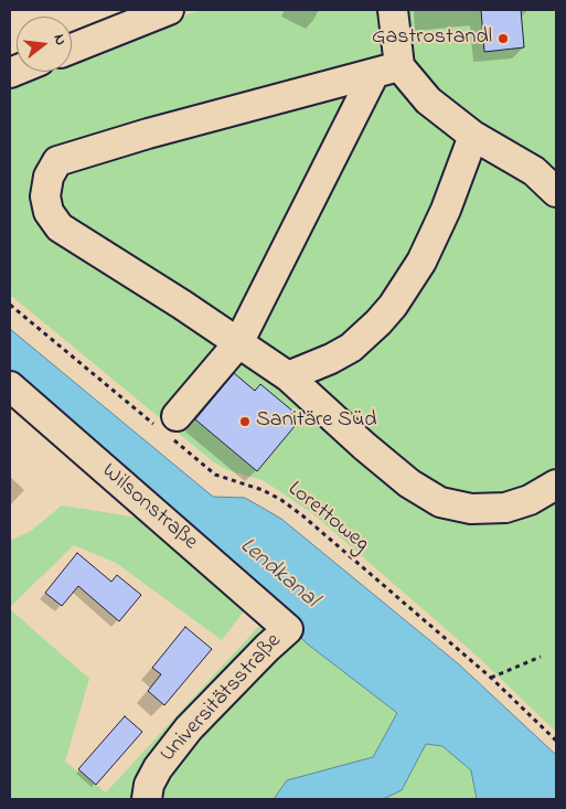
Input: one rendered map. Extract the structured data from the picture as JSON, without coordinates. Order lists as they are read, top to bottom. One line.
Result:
{"streets":{"street":["Wilsonstraße","Universitätsstraße"],"path":["Lorettoweg"]},"crossings":[["Wilsonstraße","Universitätsstraße"]],"water":["Lendkanal"],"places":["Gastrostandl","Sanitäre Süd"],"north":"right"}
